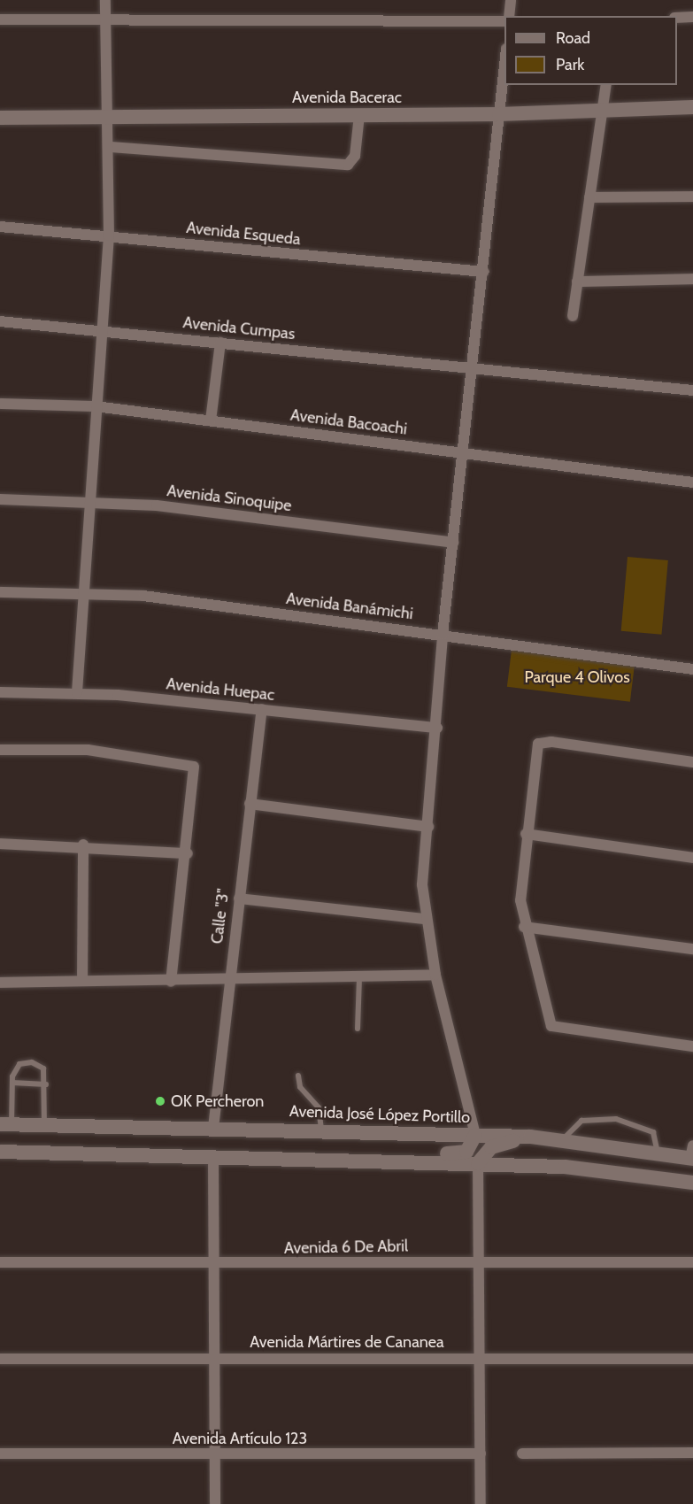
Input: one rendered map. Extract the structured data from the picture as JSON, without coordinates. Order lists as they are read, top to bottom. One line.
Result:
{"streets":{"main road":["Avenida Bacerac","Avenida José López Portillo"],"street":["Avenida Esqueda","Avenida Cumpas","Avenida Bacoachi","Avenida Sinoquipe","Avenida Banámichi","Avenida Huepac","Calle \"3\"","Avenida 6 De Abril","Avenida Mártires de Cananea","Avenida Artículo 123"]},"crossings":[["Avenida Huepac","Calle \"3\""],["Calle \"3\"","Avenida José López Portillo"]],"parks":["Parque 4 Olivos"],"places":["OK Percheron"],"legend":["Road","Park"]}
